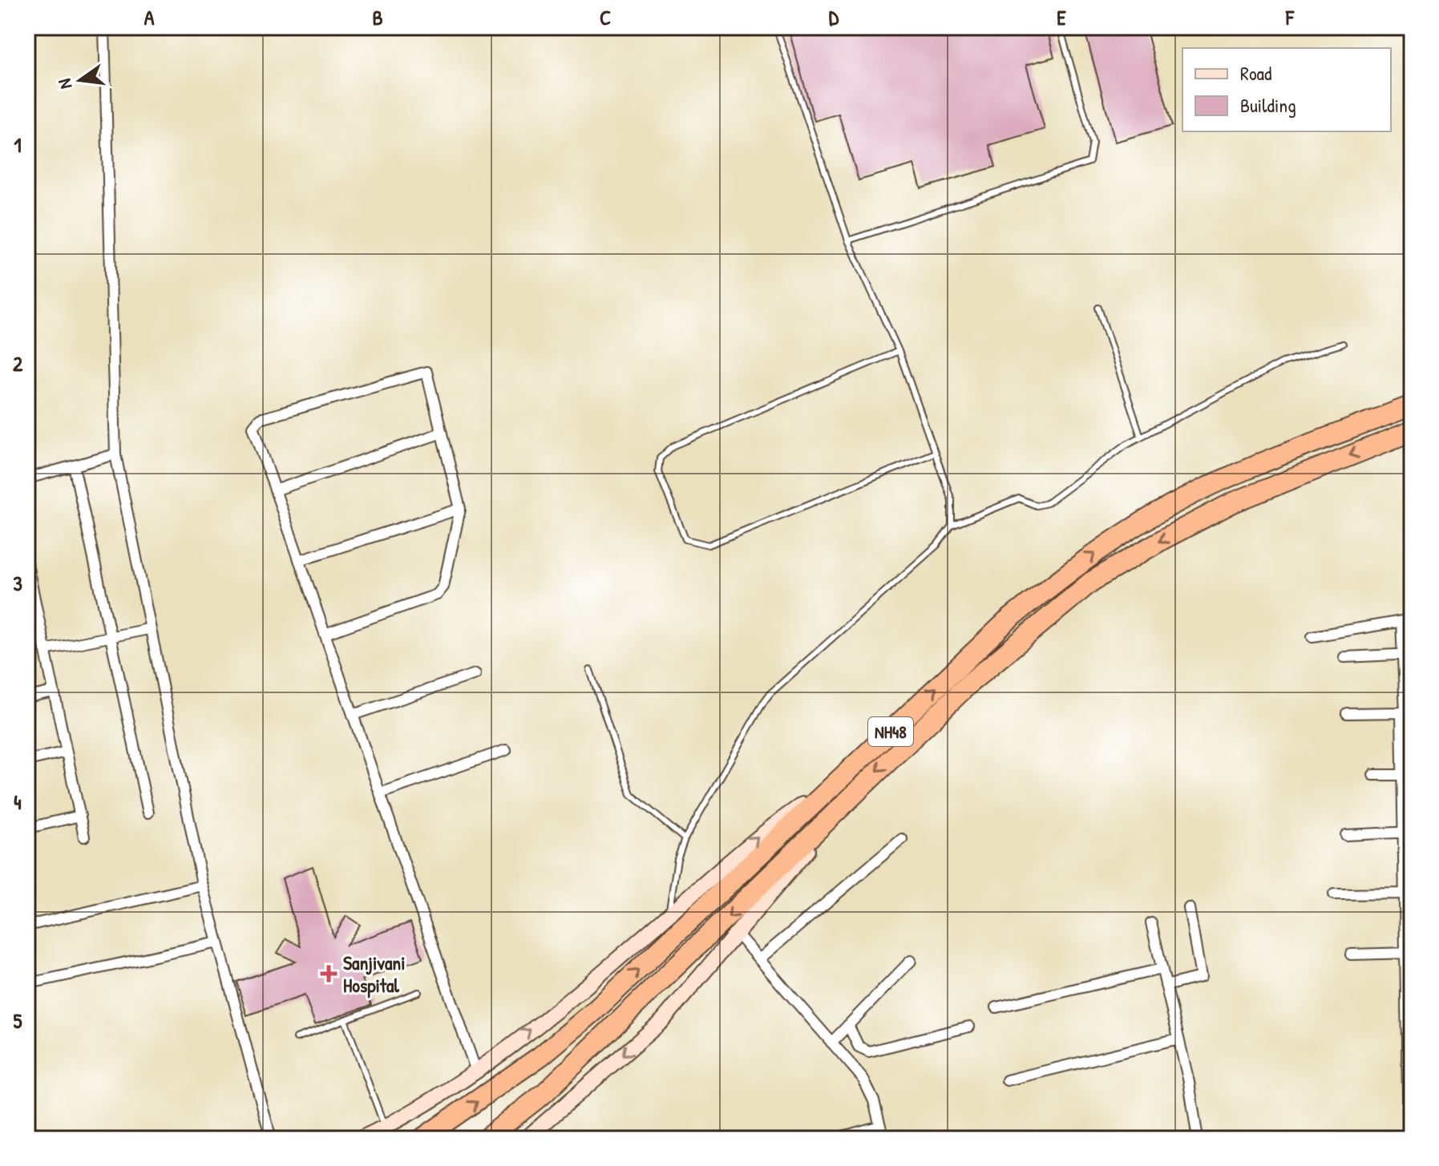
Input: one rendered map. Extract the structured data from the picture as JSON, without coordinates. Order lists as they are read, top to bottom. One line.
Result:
{"streets":{"highway":["NH48"]},"places":{"health":["Sanjivani Hospital"]},"legend":["Road","Building"],"north":"left","grid":{"columns":["A","B","C","D","E","F"],"rows":["1","2","3","4","5"]}}
